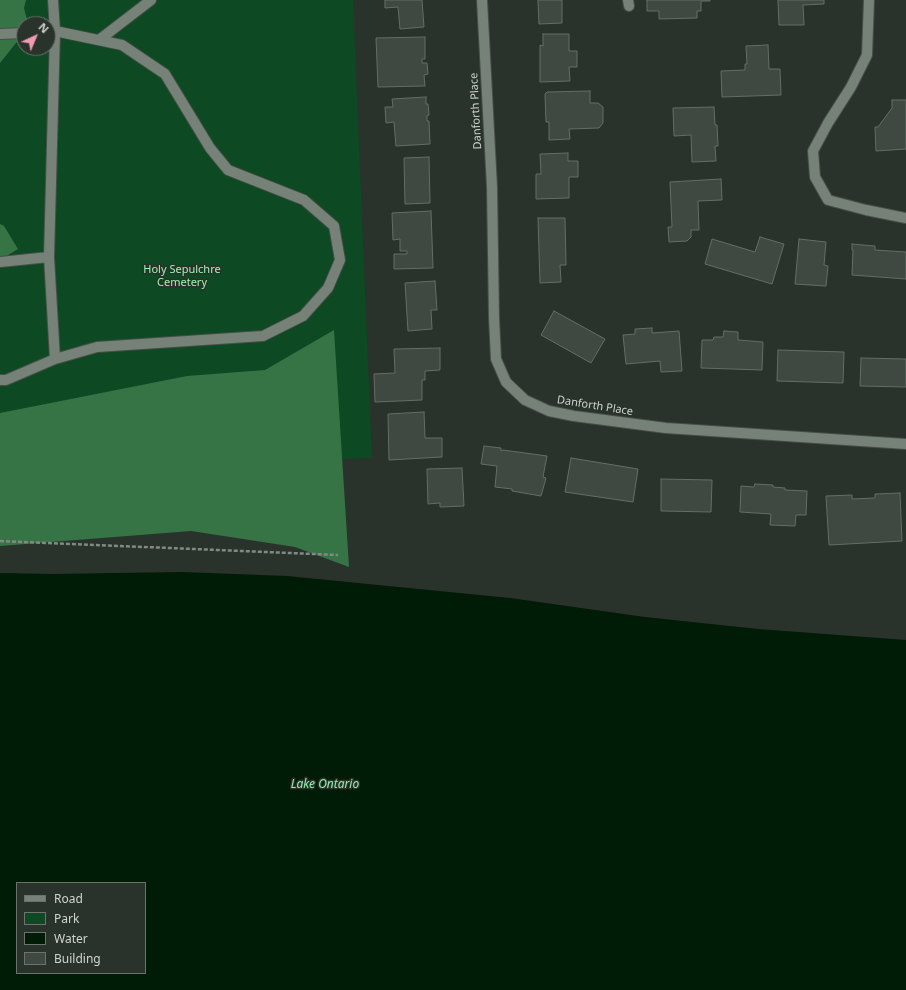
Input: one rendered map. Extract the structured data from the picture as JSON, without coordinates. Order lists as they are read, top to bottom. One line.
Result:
{"streets":{"street":["Danforth Place"]},"water":["Lake Ontario"],"parks":["Holy Sepulchre Cemetery"],"legend":["Road","Park","Water","Building"],"north":"top right"}
